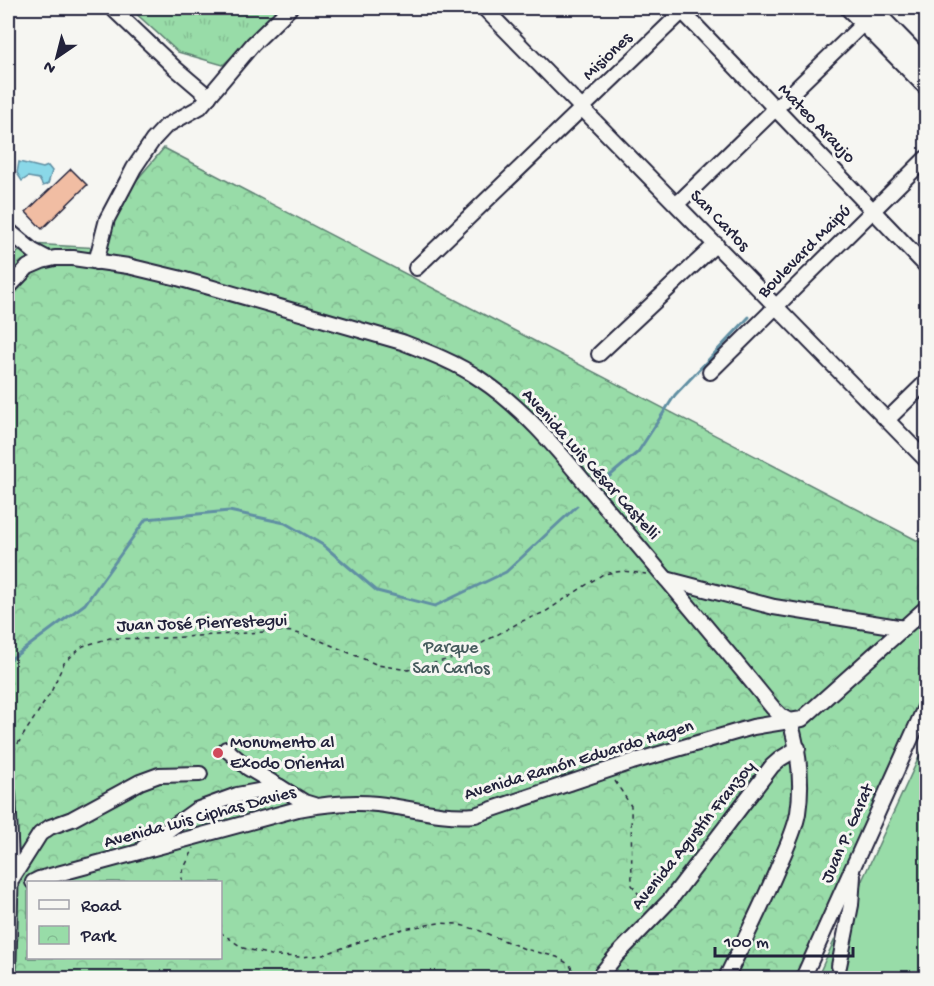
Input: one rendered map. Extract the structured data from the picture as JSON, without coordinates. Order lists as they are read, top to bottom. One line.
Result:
{"streets":{"street":["Misiones","Mateo Araujo","San Carlos","Boulevard Maipú","Avenida Luis César Castelli","Avenida Ramón Eduardo Hagen","Avenida Luis Ciphas Davies","Juan P. Garat","Avenida Agustín Franzoy"],"path":["Juan José Pierrestegui"]},"crossings":[["Misiones","Mateo Araujo"],["Misiones","San Carlos"],["Mateo Araujo","Boulevard Maipú"],["San Carlos","Boulevard Maipú"],["Avenida Luis César Castelli","Avenida Ramón Eduardo Hagen"],["Avenida Ramón Eduardo Hagen","Avenida Luis Ciphas Davies"]],"parks":["Parque San Carlos"],"places":["Monumento al Exodo Oriental"],"legend":["Road","Park"],"scale_bar":"100 m","north":"bottom left"}
